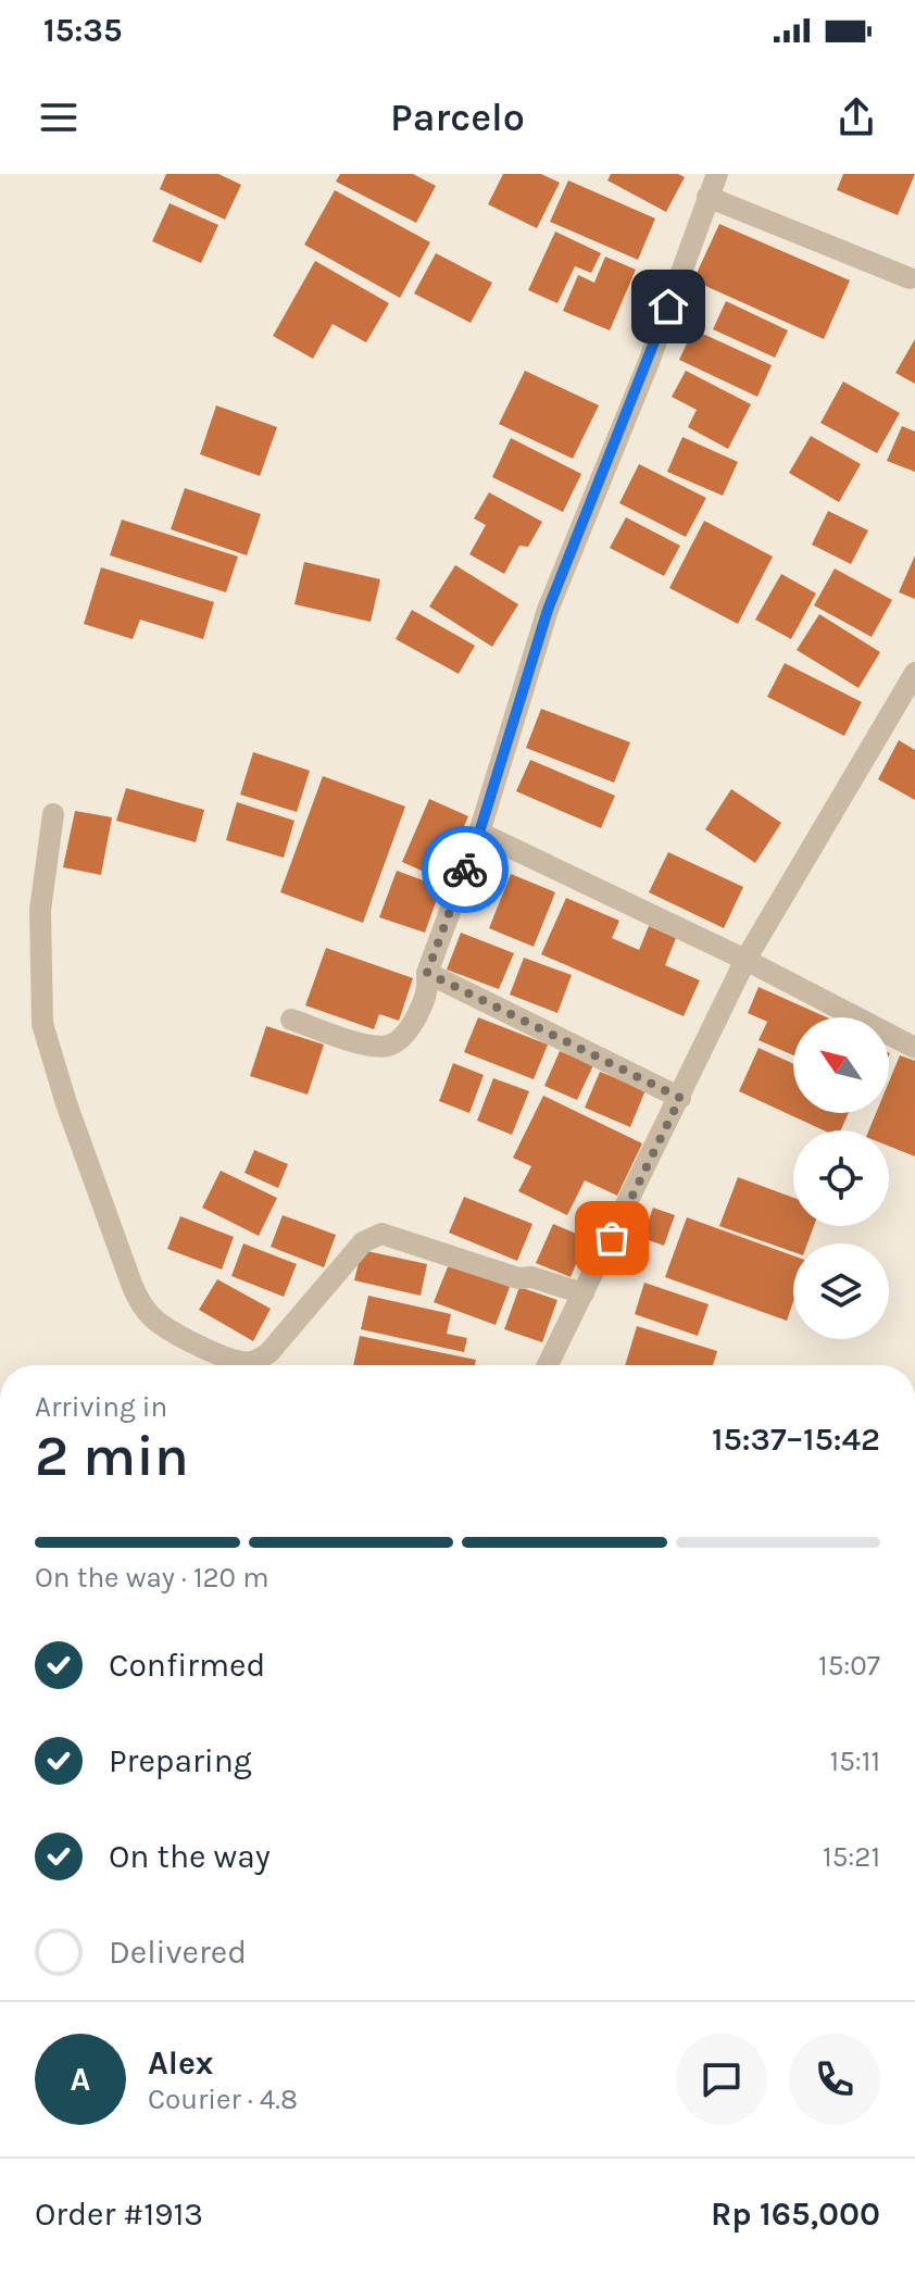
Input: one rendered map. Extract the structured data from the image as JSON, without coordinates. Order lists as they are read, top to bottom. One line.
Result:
{"north":"top left","page":{"status":"15:35","header":"Parcelo","heading":["2 min","Arriving in","15:37–15:42"],"panel":["Alex","Courier · 4.8","Order #1913","Rp 165,000"],"bar":"On the way · 120 m","list":[["Confirmed","15:07"],["Preparing","15:11"],["On the way","15:21"],"Delivered"],"round":"A"}}
